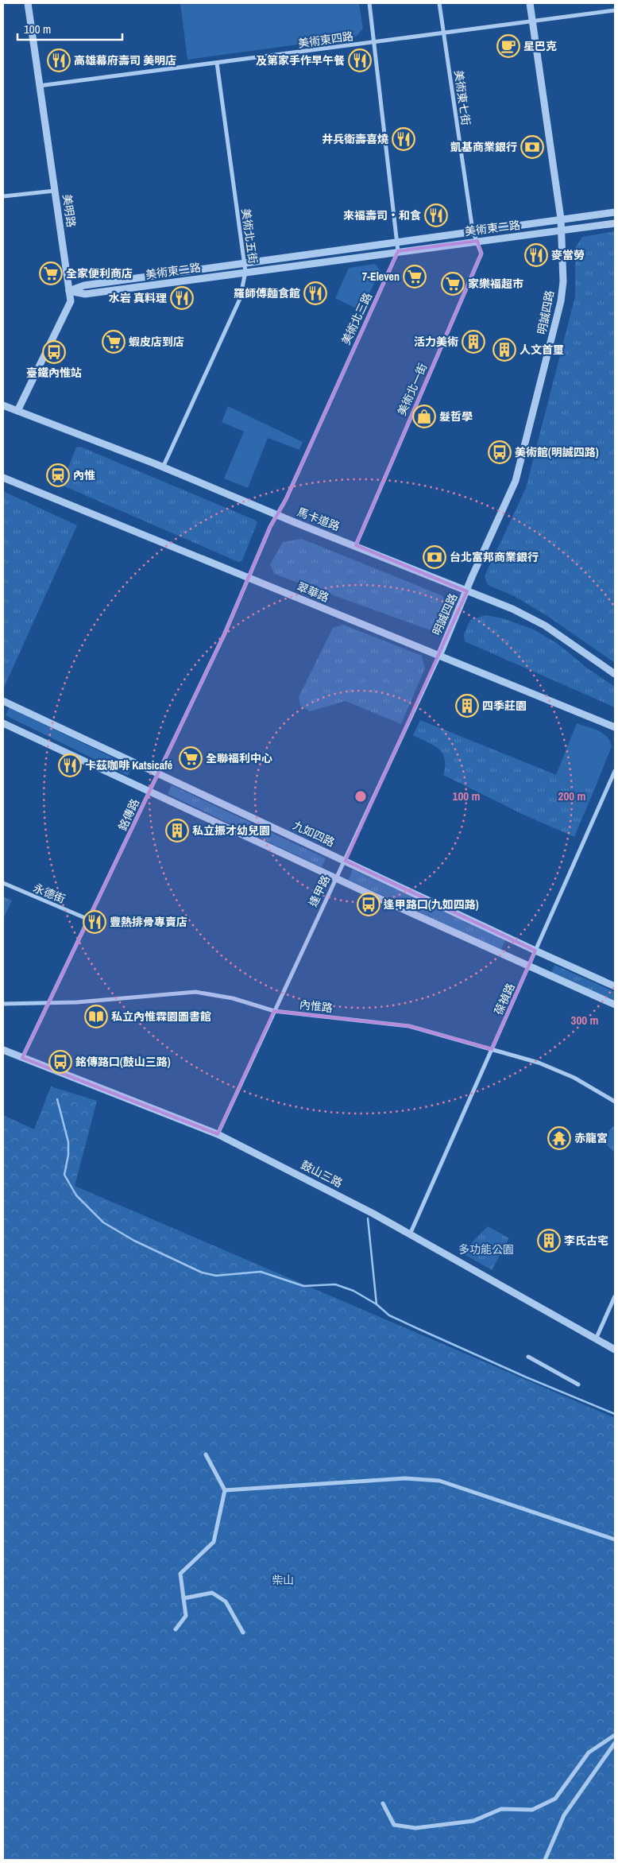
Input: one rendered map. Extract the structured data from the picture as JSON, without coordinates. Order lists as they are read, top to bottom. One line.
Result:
{"streets":{"street":["美術東四路","美術東七街","美明路","美術東二路","美術北五街","明誠四路","美術北三路","美術北一街","馬卡道路","翠華路","銘傳路","九如四路","逢甲路","永德街","葆禎路","內惟路","鼓山三路"]},"crossings":[["美術東四路","美術東七街"],["美術東四路","美明路"],["美術東四路","美術北五街"],["美術東四路","明誠四路"],["美術東七街","美術東二路"],["美術東七街","美術北一街"],["美明路","美術東二路"],["美明路","馬卡道路"],["美術東二路","美術北五街"],["美術東二路","明誠四路"],["美術東二路","美術北三路"],["美術東二路","美術北一街"],["美術北五街","馬卡道路"],["明誠四路","馬卡道路"],["明誠四路","翠華路"],["明誠四路","逢甲路"],["美術北三路","馬卡道路"],["美術北三路","翠華路"],["美術北三路","銘傳路"],["美術北一街","馬卡道路"],["翠華路","銘傳路"],["翠華路","逢甲路"],["銘傳路","九如四路"],["銘傳路","永德街"],["銘傳路","內惟路"],["銘傳路","鼓山三路"],["九如四路","逢甲路"],["九如四路","葆禎路"],["逢甲路","內惟路"],["逢甲路","鼓山三路"],["葆禎路","內惟路"],["葆禎路","鼓山三路"]],"parks":["多功能公園","柴山"],"places":{"cafe":["星巴克"],"restaurant":["高雄幕府壽司 美明店","及第家手作早午餐","井兵衛壽喜燒","來福壽司‧和食","麥當勞","羅師傅麵食館","水岩 真料理","卡茲咖啡 Katsicafé","豐熱排骨專賣店"],"bank":["凱基商業銀行","台北富邦商業銀行"],"supermarket":["全家便利商店","7-Eleven","家樂福超市","蝦皮店到店","全聯福利中心"],"building":["活力美術","人文首璽","四季莊園","私立振才幼兒園","李氏古宅"],"bus stop":["臺鐵內惟站","美術館(明誠四路)","逢甲路口(九如四路)","銘傳路口(鼓山三路)"],"shop":["髮哲學"],"station":["內惟"],"library":["私立內惟霖園圖書館"],"temple":["赤龍宮"]},"scale_bar":"100 m","rings":["100 m","200 m","300 m"]}
